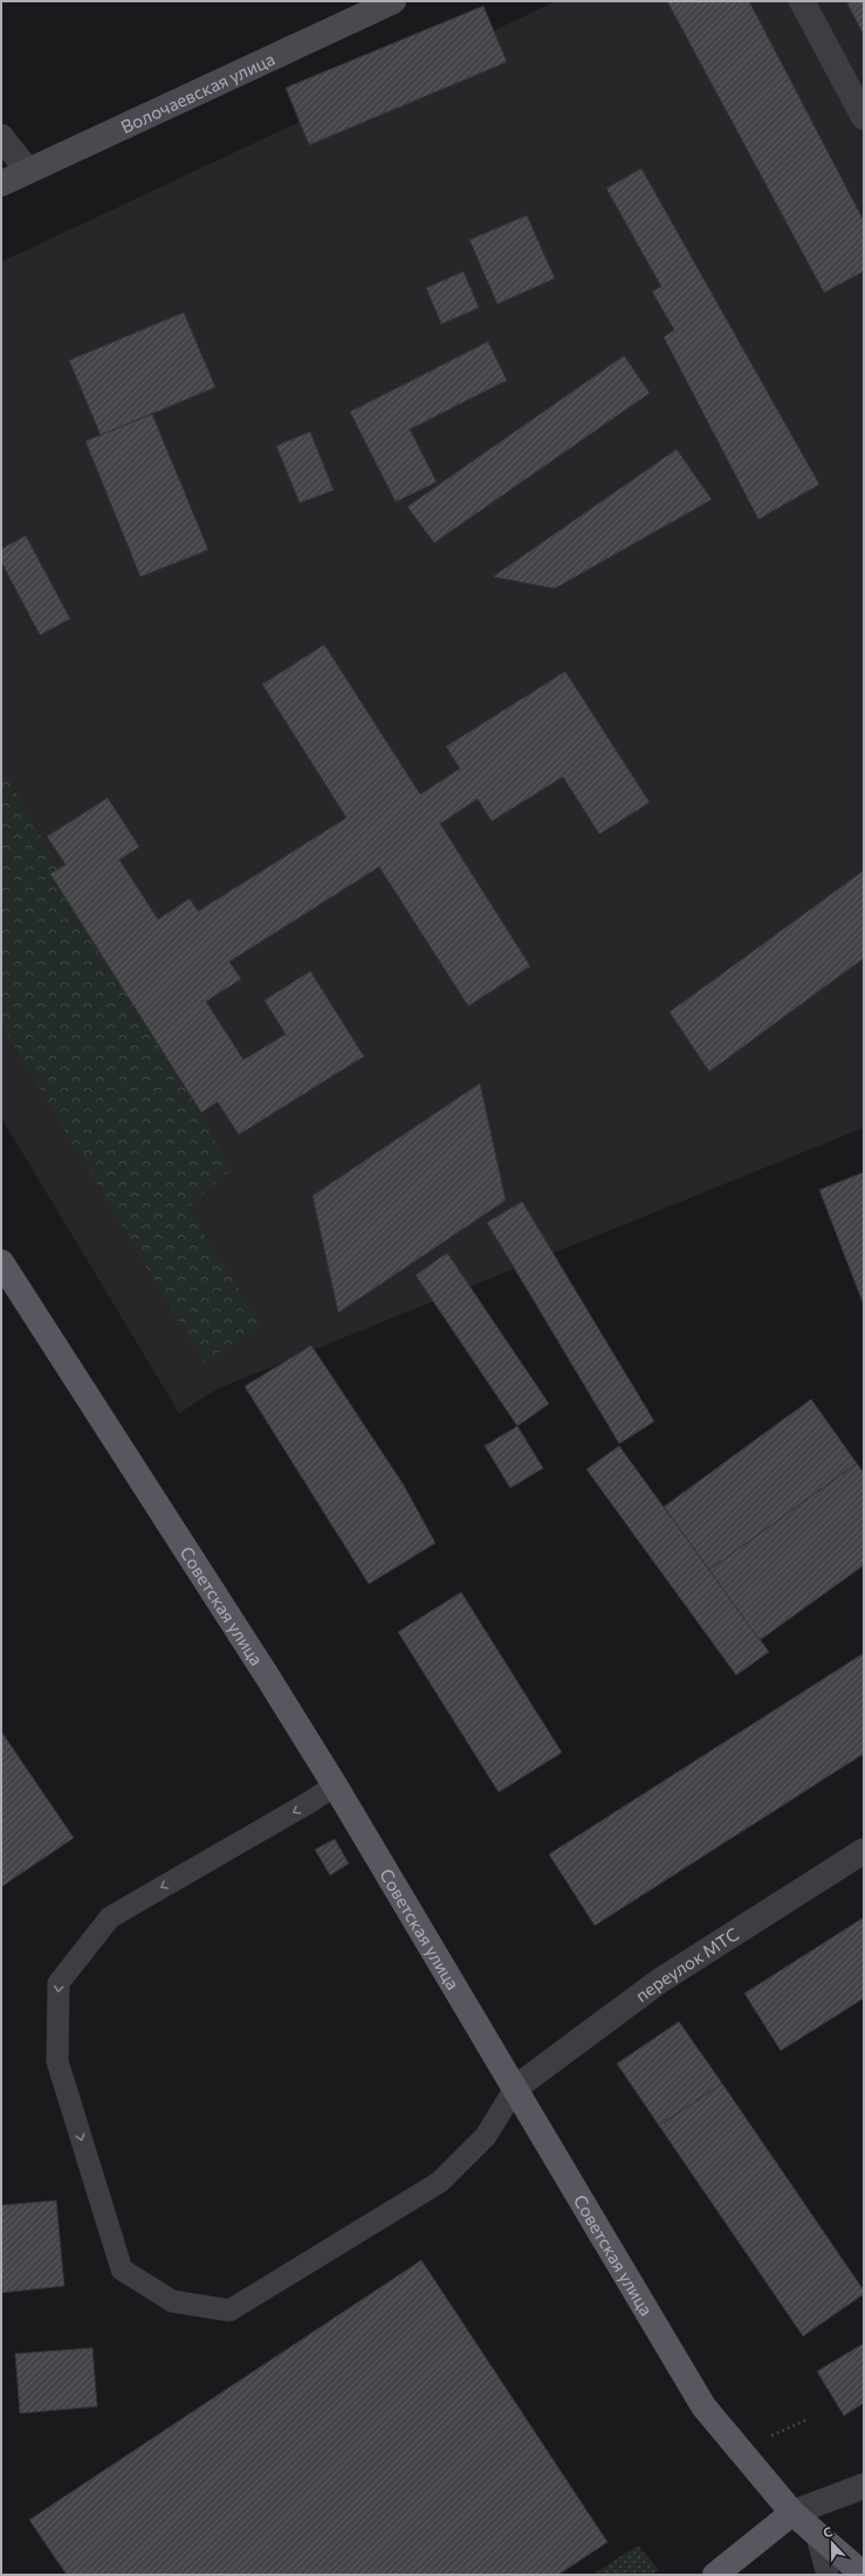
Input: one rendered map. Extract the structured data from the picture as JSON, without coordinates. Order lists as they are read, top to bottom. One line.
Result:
{"streets":{"main road":["Волочаевская улица","Советская улица"],"street":["переулок МТС"]},"crossings":[["Советская улица","переулок МТС"]],"north":"top"}
